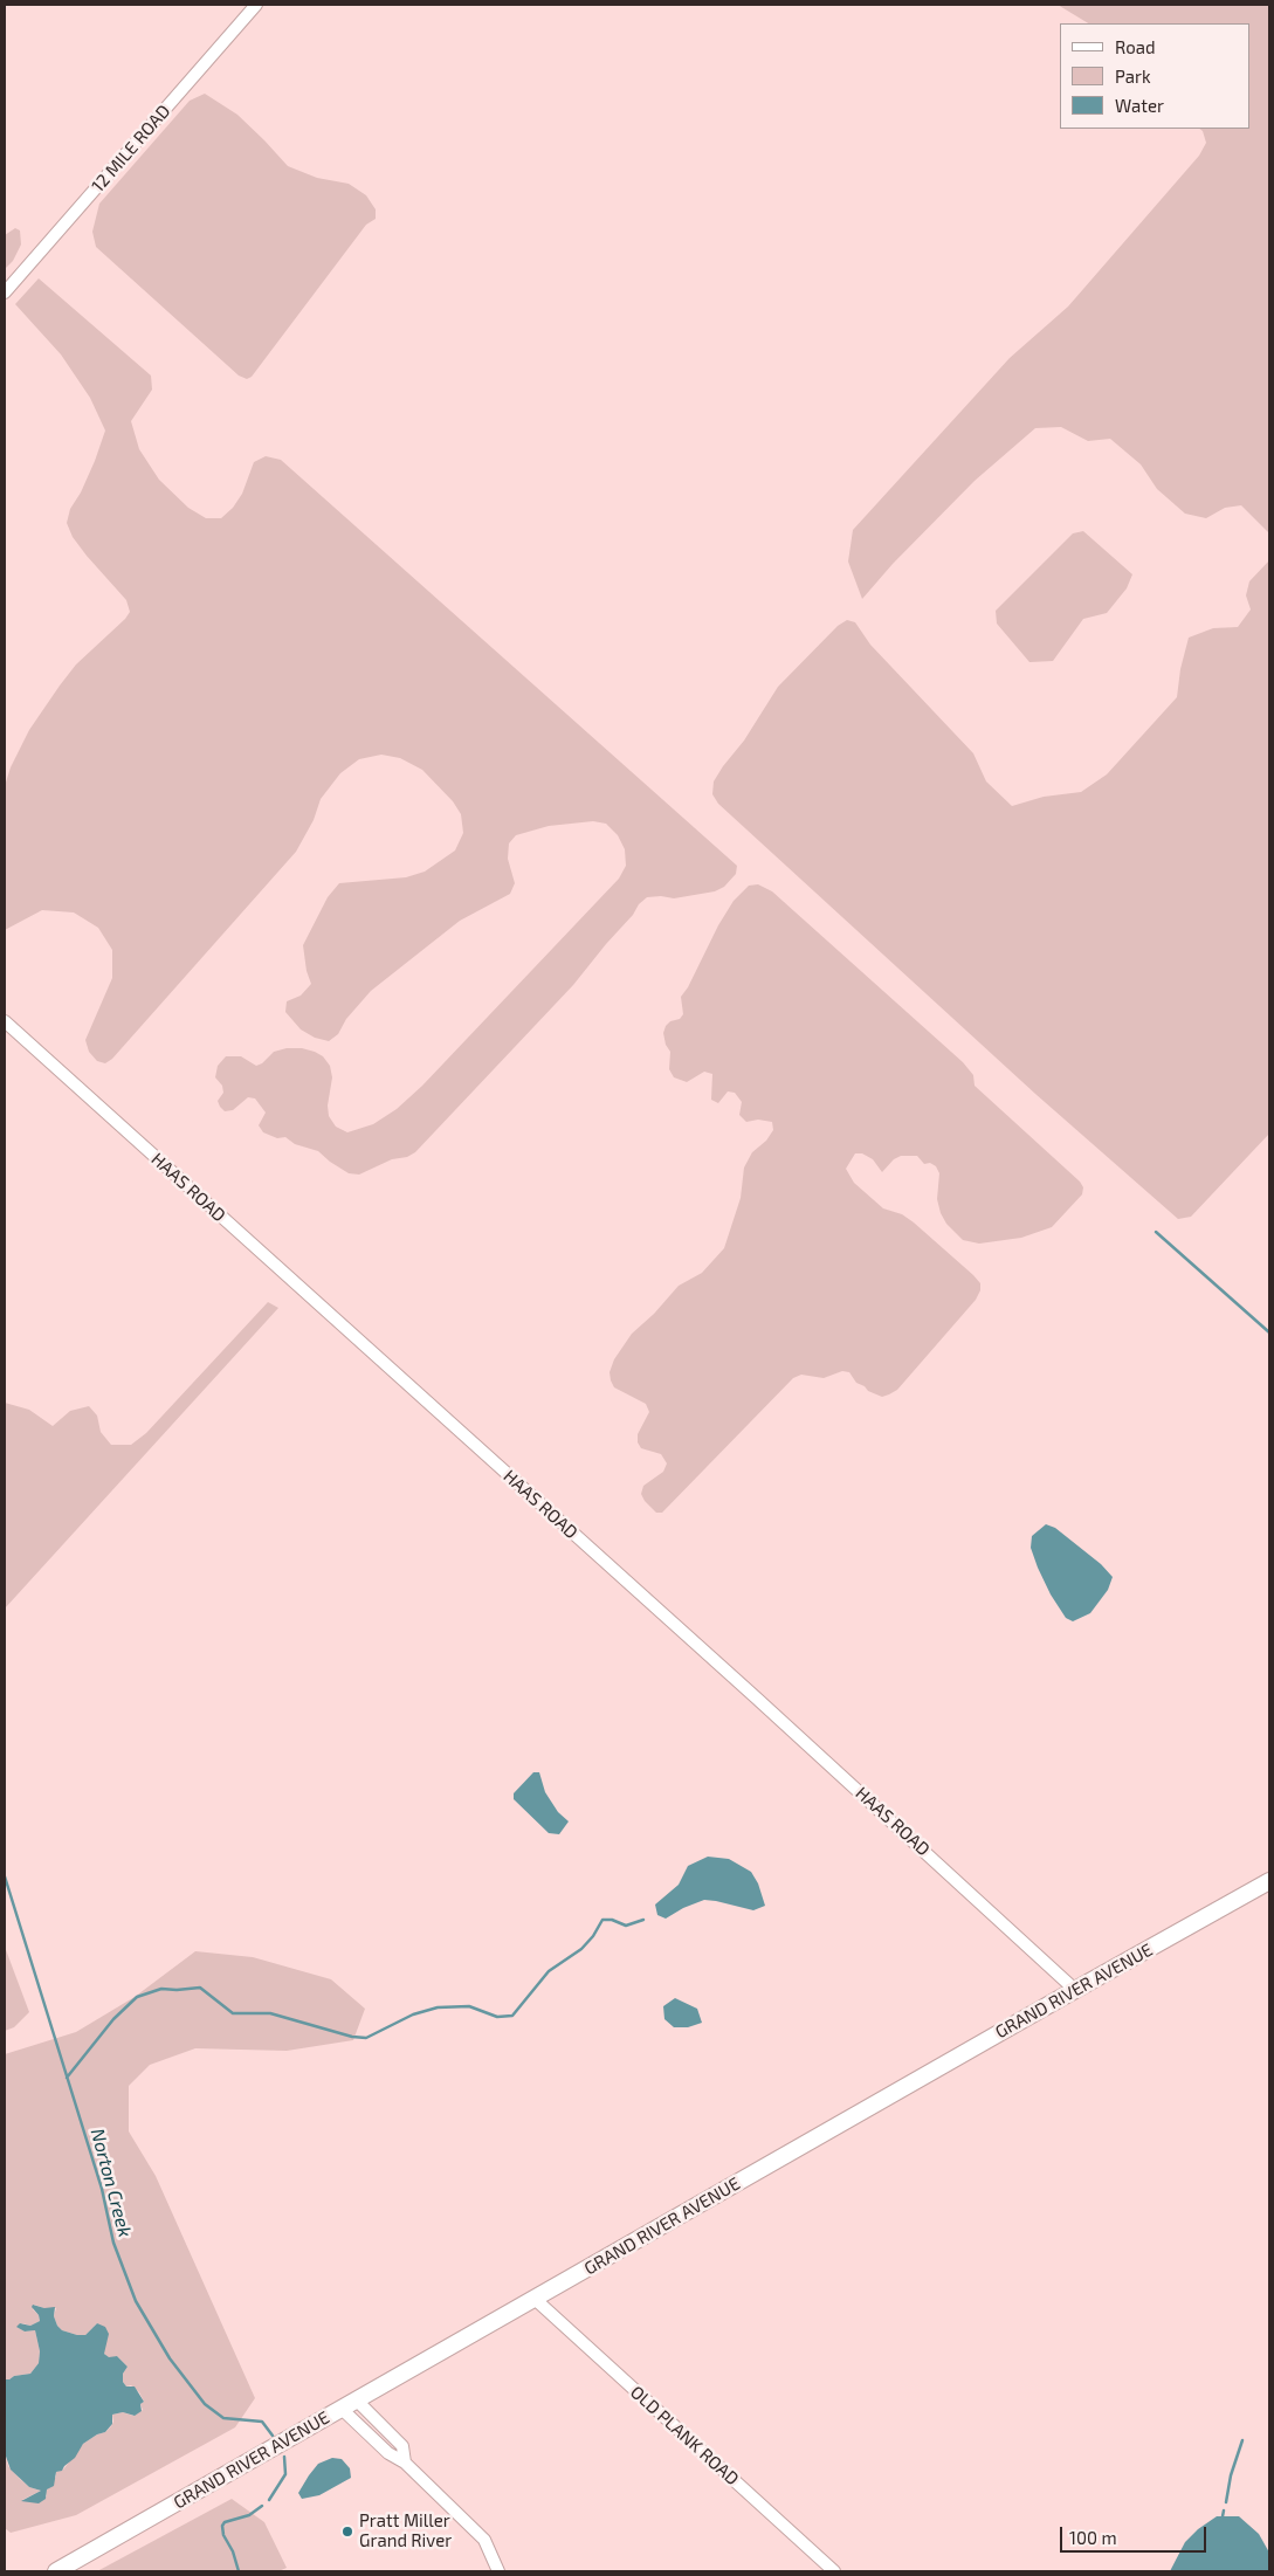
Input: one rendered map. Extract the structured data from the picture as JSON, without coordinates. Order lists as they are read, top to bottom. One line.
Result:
{"streets":{"main road":["GRAND RIVER AVENUE"],"street":["12 MILE ROAD","HAAS ROAD","OLD PLANK ROAD"]},"crossings":[["HAAS ROAD","GRAND RIVER AVENUE"],["GRAND RIVER AVENUE","OLD PLANK ROAD"]],"water":["Norton Creek"],"places":["Pratt Miller Grand River"],"legend":["Road","Park","Water"],"scale_bar":"100 m"}
